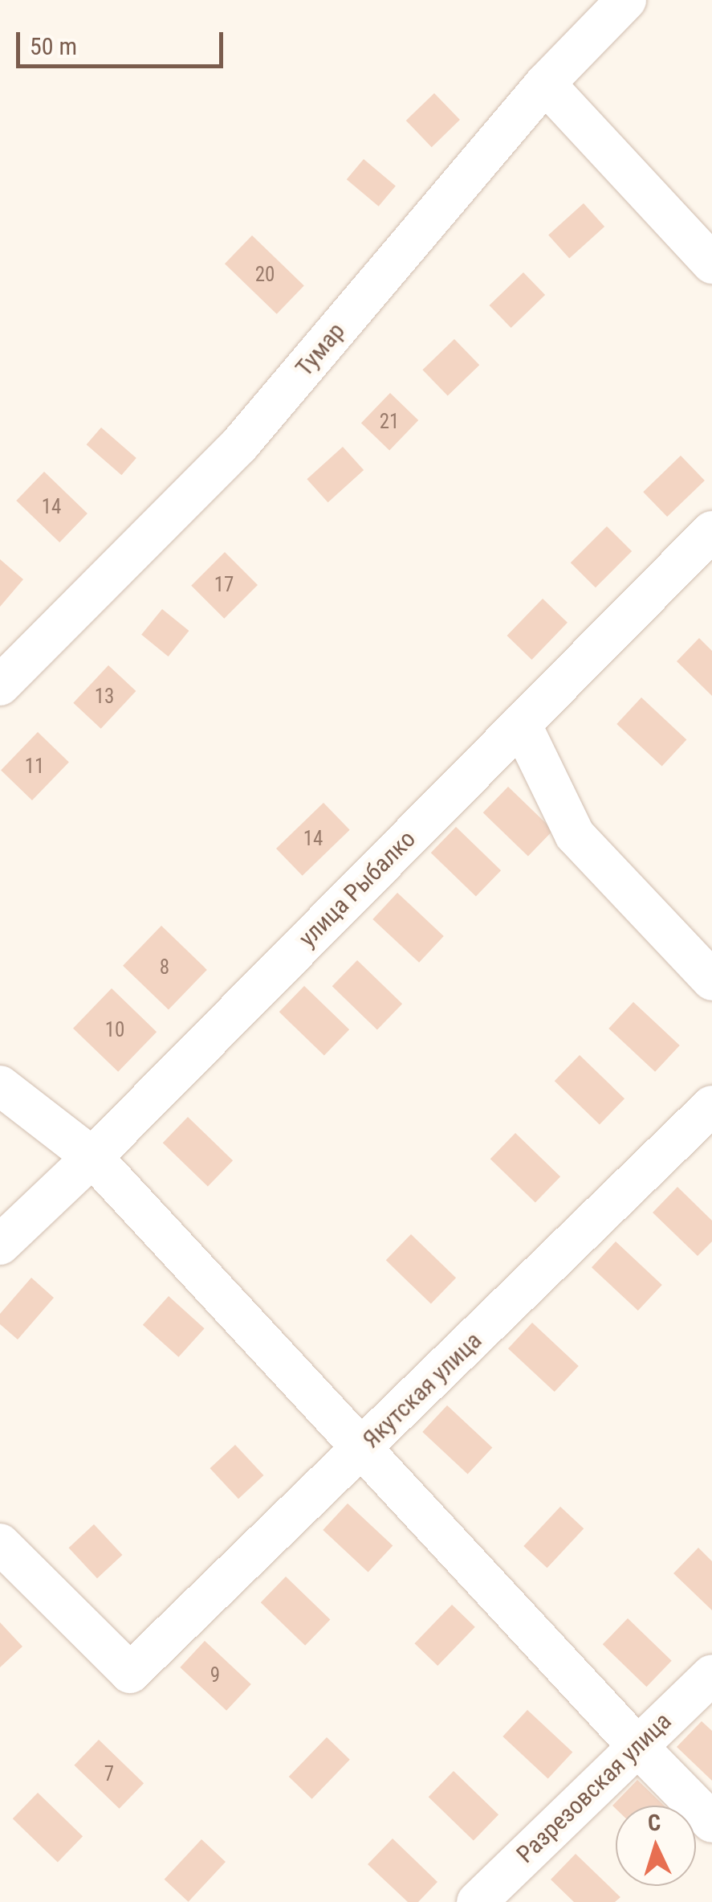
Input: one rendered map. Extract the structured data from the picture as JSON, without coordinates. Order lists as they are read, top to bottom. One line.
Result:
{"streets":{"street":["Тумар","улица Рыбалко","Якутская улица","Разрезовская улица"]},"house_numbers":["20","21","14","17","13","11","14","8","10","9","7"],"scale_bar":"50 m","north":"top"}
